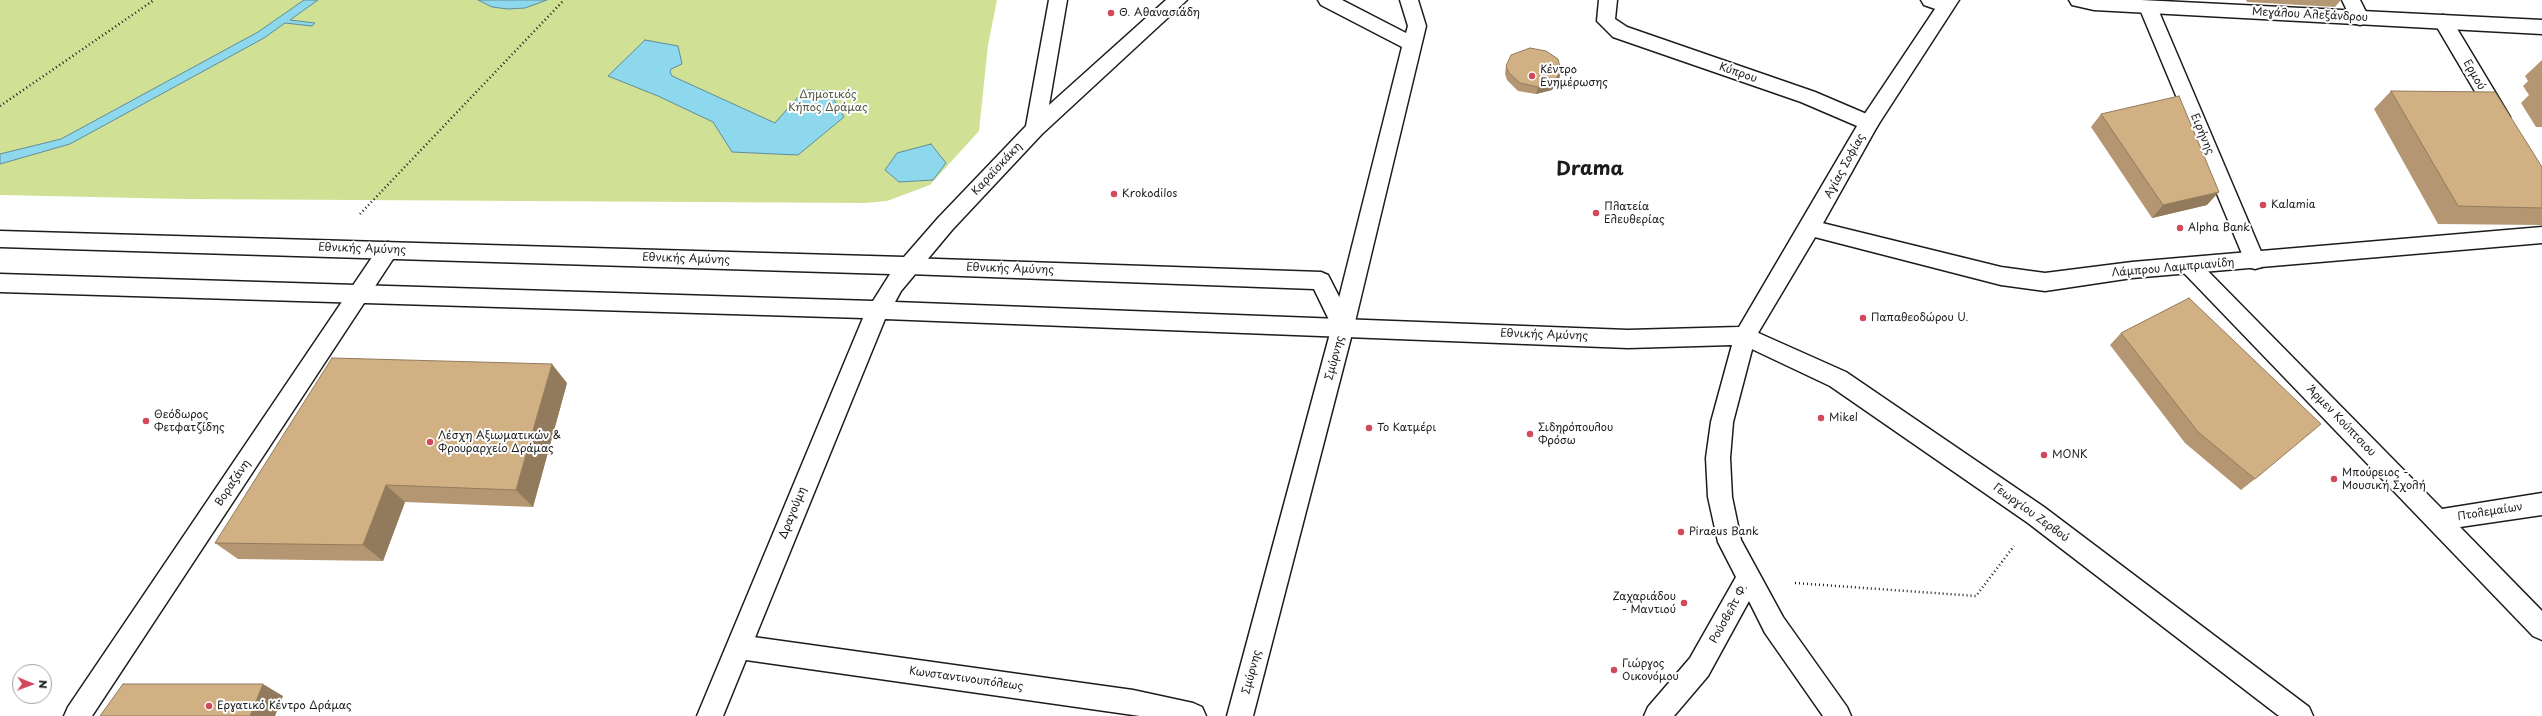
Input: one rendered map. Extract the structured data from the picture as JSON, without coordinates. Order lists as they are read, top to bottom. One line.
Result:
{"streets":{"street":["Μεγάλου Αλεξάνδρου","Κύπρου","Ερμού","Ειρήνης","Αγίας Σοφίας","Καραϊσκάκη","Εθνικής Αμύνης","Λάμπρου Λαμπριανίδη","Σμύρνης","Άρμεν Κούπτσιου","Βοραζάνη","Πτολεμαίων","Δραγούμη","Γεωργίου Ζερβού","Ρούσβελτ Φ.","Κωνσταντινουπόλεως"]},"crossings":[["Μεγάλου Αλεξάνδρου","Ερμού"],["Μεγάλου Αλεξάνδρου","Ειρήνης"],["Κύπρου","Αγίας Σοφίας"],["Ειρήνης","Λάμπρου Λαμπριανίδη"],["Αγίας Σοφίας","Εθνικής Αμύνης"],["Αγίας Σοφίας","Λάμπρου Λαμπριανίδη"],["Αγίας Σοφίας","Γεωργίου Ζερβού"],["Αγίας Σοφίας","Ρούσβελτ Φ."],["Καραϊσκάκη","Εθνικής Αμύνης"],["Καραϊσκάκη","Δραγούμη"],["Εθνικής Αμύνης","Σμύρνης"],["Εθνικής Αμύνης","Βοραζάνη"],["Εθνικής Αμύνης","Δραγούμη"],["Εθνικής Αμύνης","Γεωργίου Ζερβού"],["Εθνικής Αμύνης","Ρούσβελτ Φ."],["Λάμπρου Λαμπριανίδη","Άρμεν Κούπτσιου"],["Άρμεν Κούπτσιου","Πτολεμαίων"],["Δραγούμη","Κωνσταντινουπόλεως"],["Γεωργίου Ζερβού","Ρούσβελτ Φ."]],"districts":["Drama"],"parks":["Δημοτικός Κήπος Δράμας"],"places":["Θ. Αθανασιάδη","Κέντρο Ενημέρωσης","Krokodilos","Kalamia","Πλατεία Ελευθερίας","Alpha Bank","Παπαθεοδώρου U.","Mikel","Θεόδωρος Φετφατζίδης","Το Κατμέρι","Σιδηρόπουλου Φρόσω","Λέσχη Αξιωματικών & Φρουραρχείο Δράμας","MONK","Μπούρειος - Μουσική Σχολή","Piraeus Bank","Ζαχαριάδου - Μαντιού","Γιώργος Οικονόμου","Εργατικό Κέντρο Δράμας"],"north":"right"}
